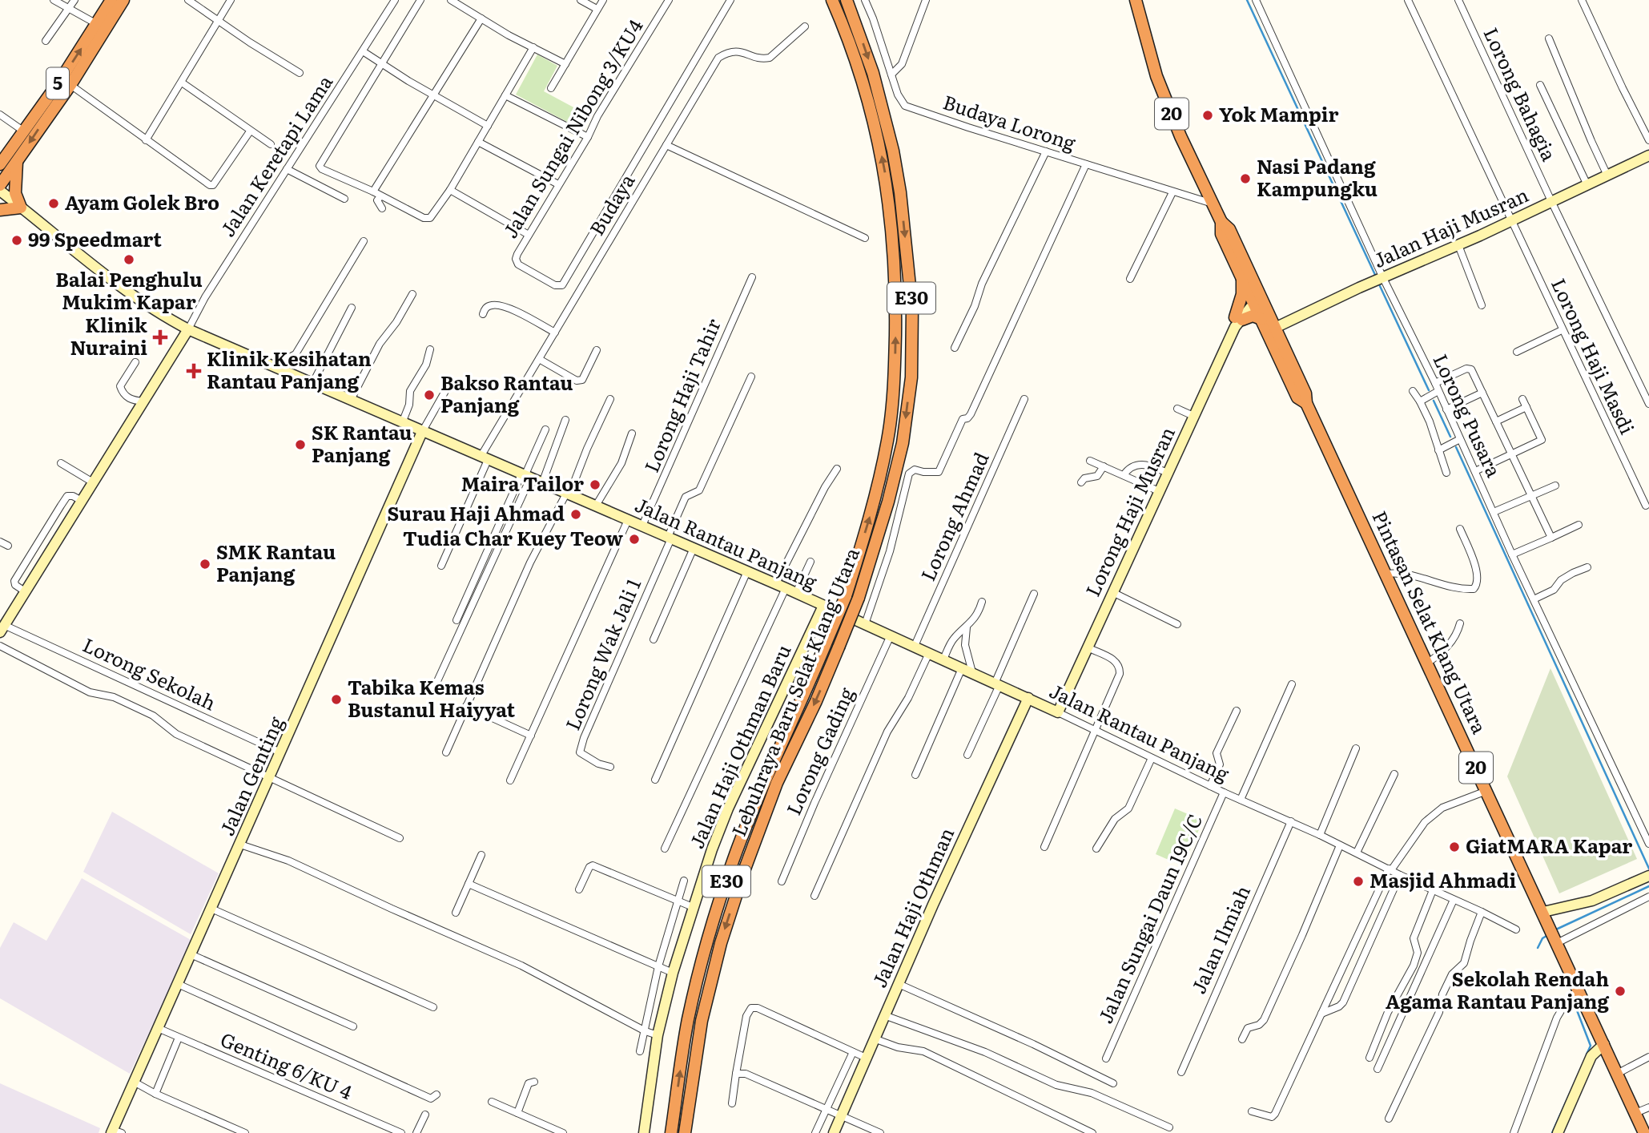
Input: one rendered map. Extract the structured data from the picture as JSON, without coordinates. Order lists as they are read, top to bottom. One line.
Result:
{"streets":{"highway":["5","20","E30","Pintasan Selat Klang Utara","Lebuhraya Baru Selat Klang Utara"],"street":["Lorong Bahagia","Budaya Lorong","Jalan Sungai Nibong 3/KU4","Jalan Keretapi Lama","Budaya","Jalan Haji Musran","Lorong Haji Masdi","Lorong Haji Tahir","Lorong Pusara","Lorong Haji Musran","Lorong Ahmad","Jalan Rantau Panjang","Lorong Wak Jali 1","Lorong Sekolah","Jalan Haji Othman Baru","Lorong Gading","Jalan Genting","Jalan Haji Othman","Jalan Sungai Daun 19C/C","Jalan Ilmiah","Genting 6/KU 4"]},"crossings":[["Lorong Bahagia","Jalan Haji Musran"],["Budaya Lorong","Pintasan Selat Klang Utara"],["Jalan Keretapi Lama","Jalan Rantau Panjang"],["Budaya","Jalan Rantau Panjang"],["Jalan Haji Musran","Lorong Haji Masdi"],["Jalan Haji Musran","Lorong Pusara"],["Jalan Haji Musran","Pintasan Selat Klang Utara"],["Lorong Haji Tahir","Jalan Rantau Panjang"],["Lorong Haji Musran","Jalan Rantau Panjang"],["Lorong Haji Musran","Pintasan Selat Klang Utara"],["Lorong Ahmad","Jalan Rantau Panjang"],["Jalan Rantau Panjang","Lorong Wak Jali 1"],["Jalan Rantau Panjang","Jalan Haji Othman Baru"],["Jalan Rantau Panjang","Lorong Gading"],["Jalan Rantau Panjang","Jalan Genting"],["Jalan Rantau Panjang","Jalan Haji Othman"],["Jalan Rantau Panjang","Jalan Sungai Daun 19C/C"],["Jalan Rantau Panjang","Jalan Ilmiah"],["Lorong Sekolah","Jalan Genting"],["Jalan Genting","Genting 6/KU 4"]],"places":{"other":["Yok Mampir","Nasi Padang Kampungku","Ayam Golek Bro","99 Speedmart","Balai Penghulu Mukim Kapar","Bakso Rantau Panjang","SK Rantau Panjang","Maira Tailor","Surau Haji Ahmad","Tudia Char Kuey Teow","SMK Rantau Panjang","Tabika Kemas Bustanul Haiyyat","GiatMARA Kapar","Masjid Ahmadi","Sekolah Rendah Agama Rantau Panjang"],"health":["Klinik Nuraini","Klinik Kesihatan Rantau Panjang"]}}
